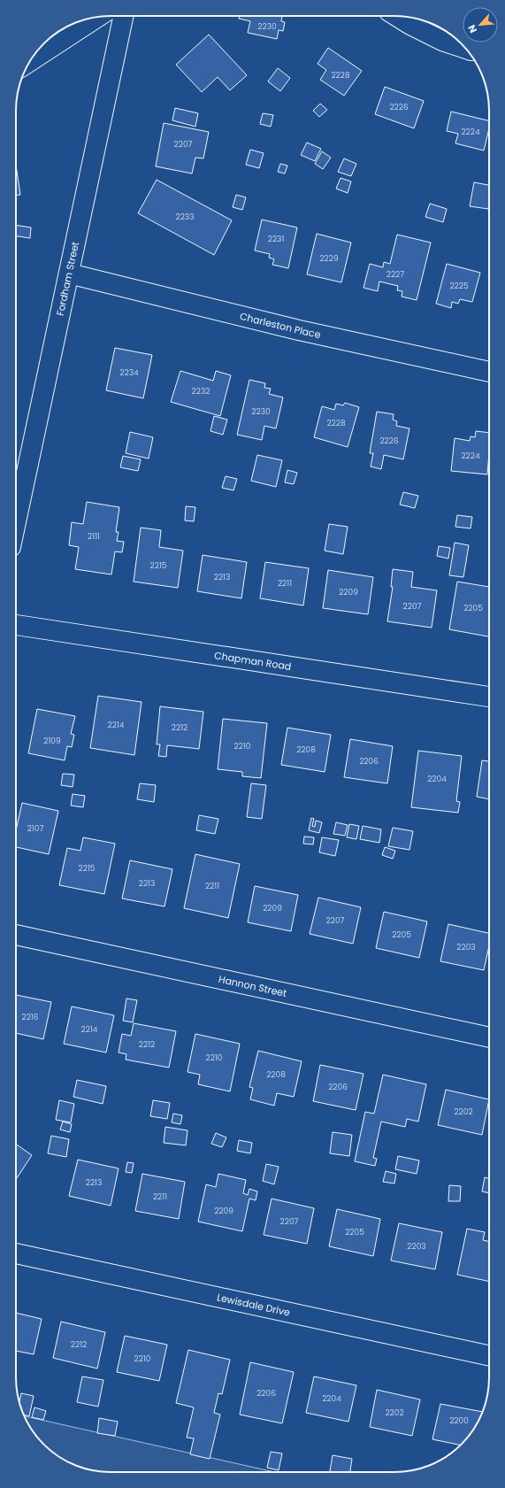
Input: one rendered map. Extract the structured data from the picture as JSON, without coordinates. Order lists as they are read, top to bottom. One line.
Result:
{"streets":{"street":["Fordham Street","Charleston Place","Chapman Road","Hannon Street","Lewisdale Drive"]},"crossings":[["Fordham Street","Charleston Place"]],"house_numbers":["2230","2228","2226","2224","2207","2233","2231","2229","2227","2225","2234","2232","2230","2228","2226","2224","2111","2215","2213","2211","2209","2207","2205","2214","2212","2109","2210","2208","2206","2204","2107","2215","2213","2211","2209","2207","2205","2203","2216","2214","2212","2210","2208","2206","2202","2213","2211","2209","2207","2205","2203","2212","2210","2206","2204","2202","2200"],"north":"bottom left"}
